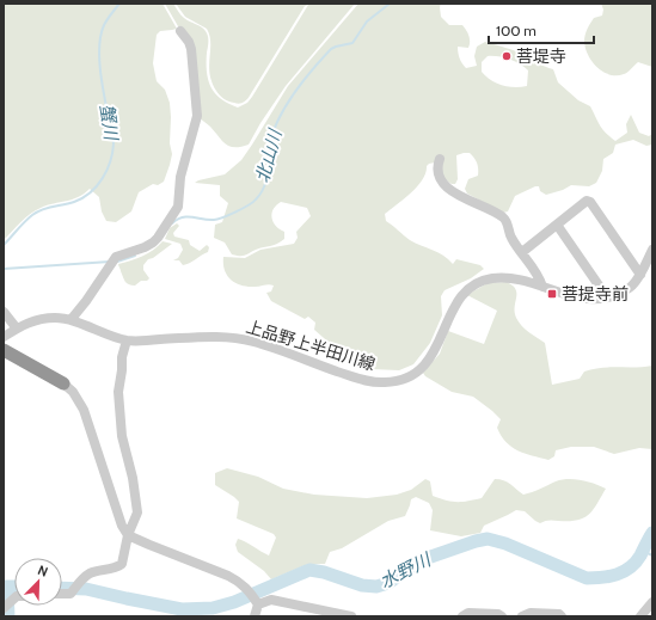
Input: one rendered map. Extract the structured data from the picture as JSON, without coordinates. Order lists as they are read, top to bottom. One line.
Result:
{"streets":{"street":["上品野上半田川線"]},"water":["蟹川","北山川","水野川"],"places":{"other":["菩堤寺"],"transit":["菩提寺前"]},"scale_bar":"100 m","north":"top right"}
